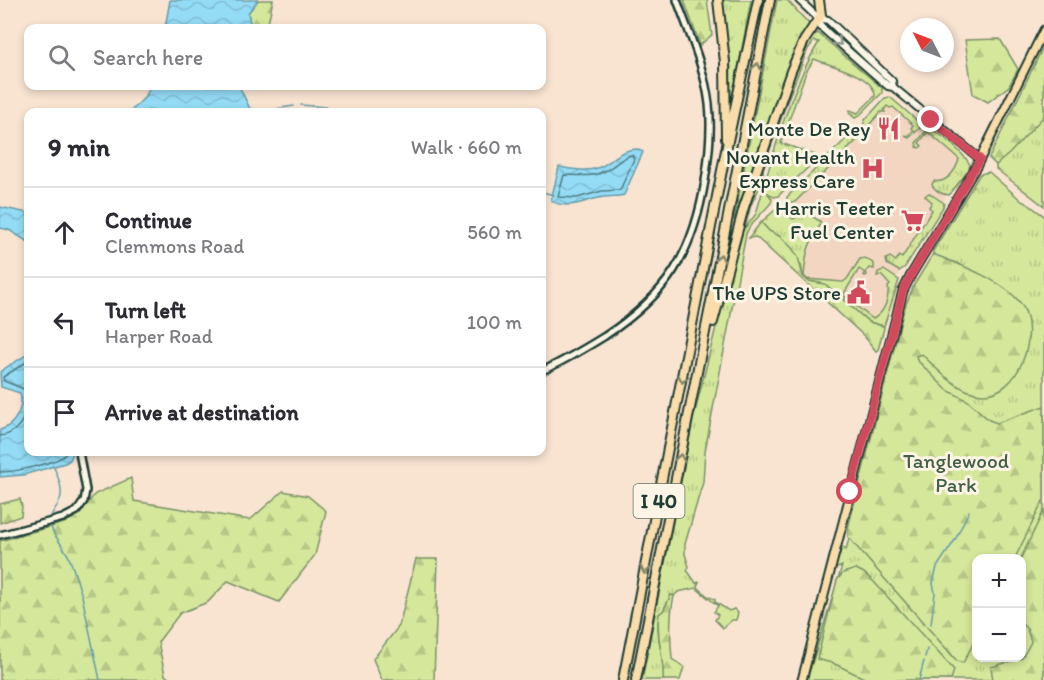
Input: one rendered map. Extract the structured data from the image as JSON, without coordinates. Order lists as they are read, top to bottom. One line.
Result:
{"streets":{"highway":["I 40"]},"parks":["Tanglewood Park"],"places":{"restaurant":["Monte De Rey"],"hospital":["Novant Health Express Care"],"supermarket":["Harris Teeter Fuel Center"],"public building":["The UPS Store"]},"north":"top left","page":{"search":"Search here","heading":["9 min","Walk · 660 m"],"list":[["Continue","Clemmons Road","560 m"],["Turn left","Harper Road","100 m"],"Arrive at destination"],"map_buttons":["+","−"]}}
